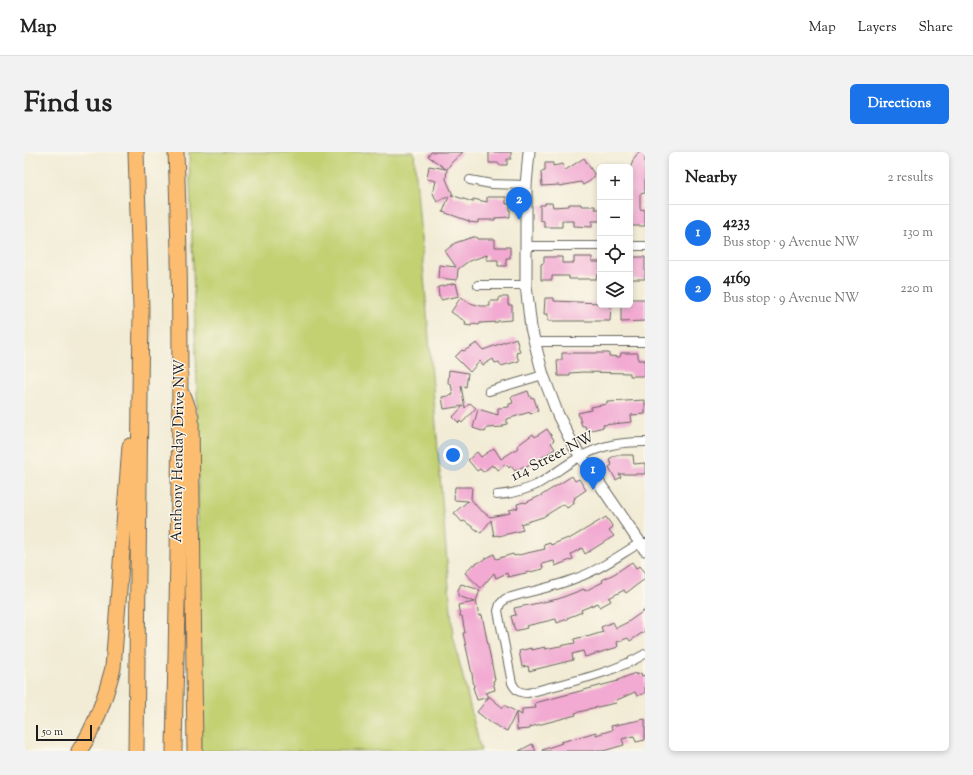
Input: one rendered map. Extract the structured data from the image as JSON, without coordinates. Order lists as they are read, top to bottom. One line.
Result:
{"streets":{"highway":["Anthony Henday Drive NW"],"street":["114 Street NW"]},"scale_bar":"50 m","page":{"header":"Map","nav":["Map","Layers","Share"],"title":"Find us","buttons":"Directions","heading":["Nearby","2 results"],"map_buttons":["+","−"],"pins":["2","1"],"list":[{"mark":"1","name":"4233","note":"Bus stop · 9 Avenue NW","value":"130 m"},{"mark":"2","name":"4169","note":"Bus stop · 9 Avenue NW","value":"220 m"}],"scale":"50 m"}}
